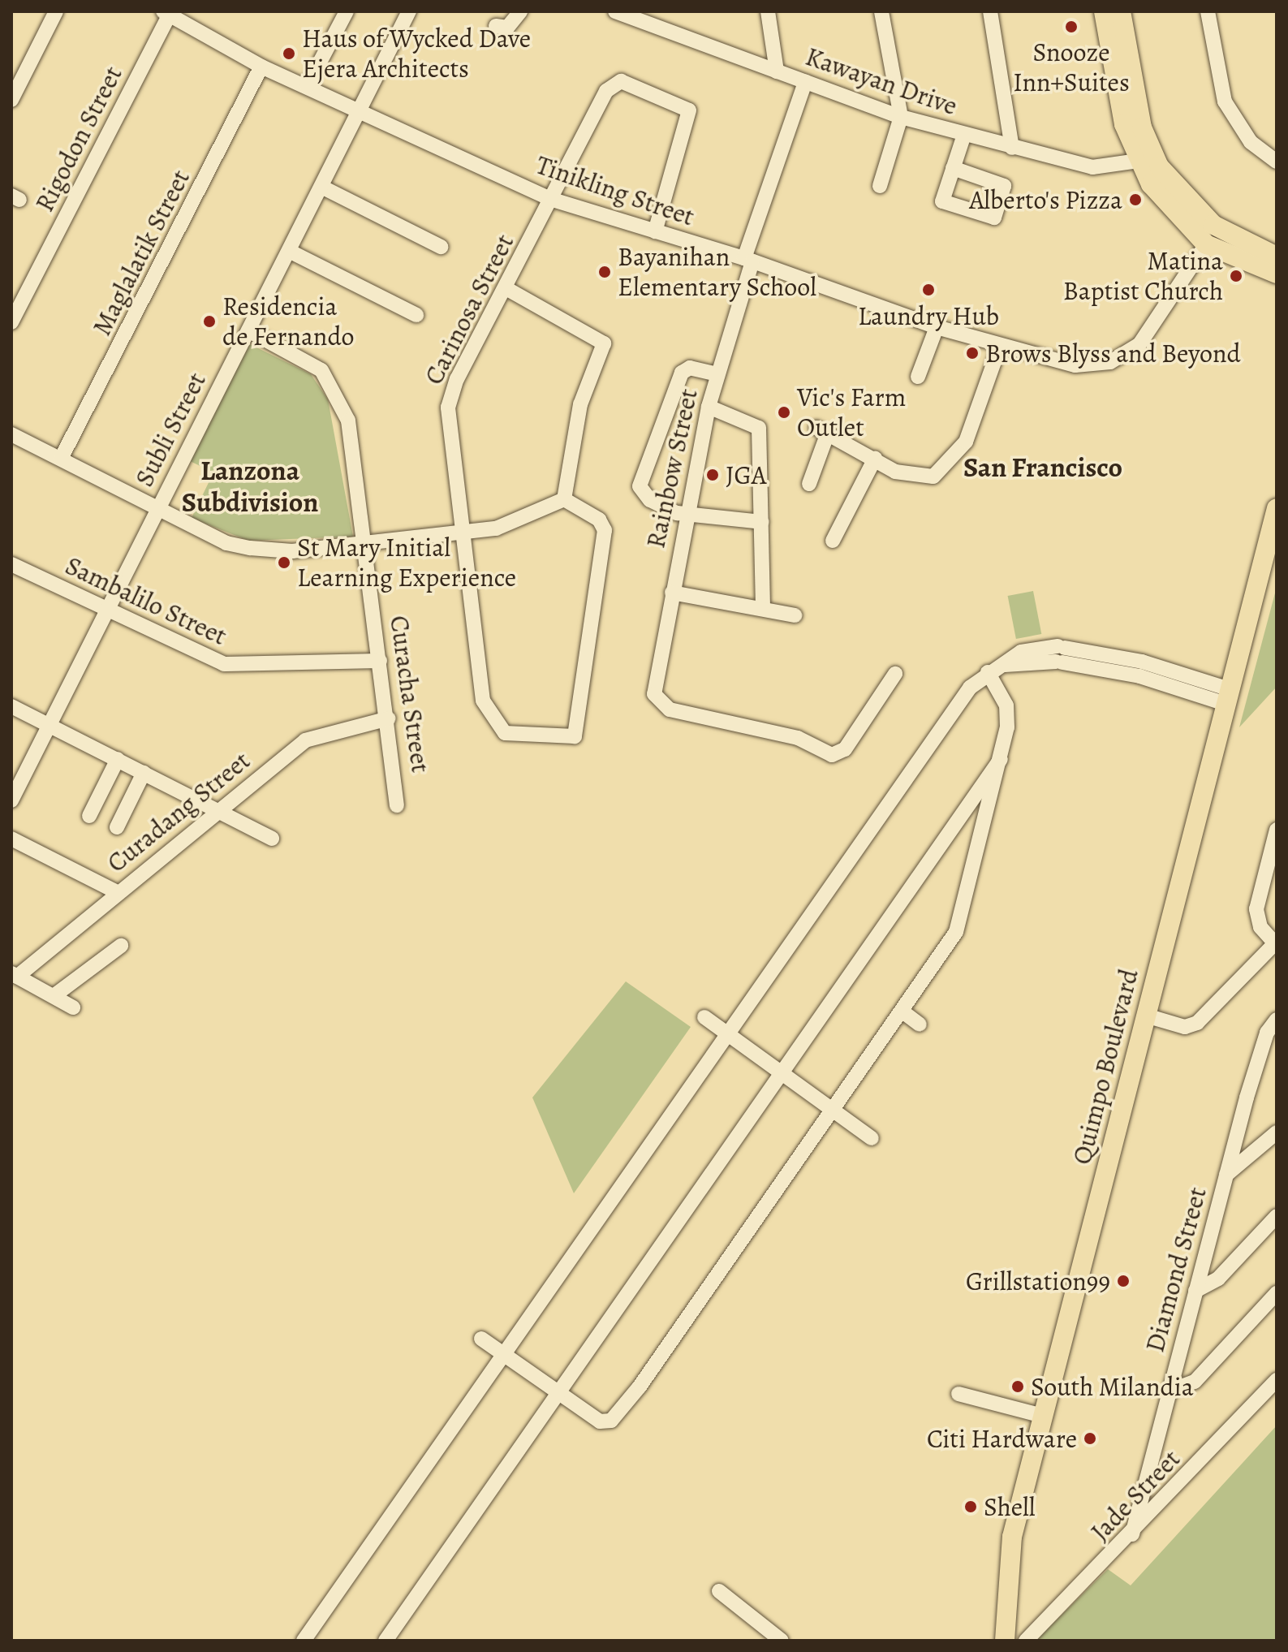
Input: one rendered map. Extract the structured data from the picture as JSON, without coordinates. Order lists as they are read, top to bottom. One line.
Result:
{"streets":{"main road":["Quimpo Boulevard"],"street":["Kawayan Drive","Rigodon Street","Tinikling Street","Maglalatik Street","Carinosa Street","Subli Street","Rainbow Street","Sambalilo Street","Curacha Street","Curadang Street","Diamond Street","Jade Street"]},"crossings":[["Kawayan Drive","Rainbow Street"],["Rigodon Street","Tinikling Street"],["Tinikling Street","Maglalatik Street"],["Tinikling Street","Carinosa Street"],["Tinikling Street","Subli Street"],["Tinikling Street","Rainbow Street"],["Subli Street","Sambalilo Street"],["Subli Street","Curacha Street"],["Sambalilo Street","Curacha Street"],["Curacha Street","Curadang Street"],["Diamond Street","Jade Street"]],"districts":["San Francisco","Lanzona Subdivision"],"places":["Snooze Inn+Suites","Haus of Wycked Dave Ejera Architects","Alberto's Pizza","Bayanihan Elementary School","Matina Baptist Church","Laundry Hub","Residencia de Fernando","Brows Blyss and Beyond","Vic's Farm Outlet","JGA","St Mary Initial Learning Experience","Grillstation99","South Milandia","Citi Hardware","Shell"]}
